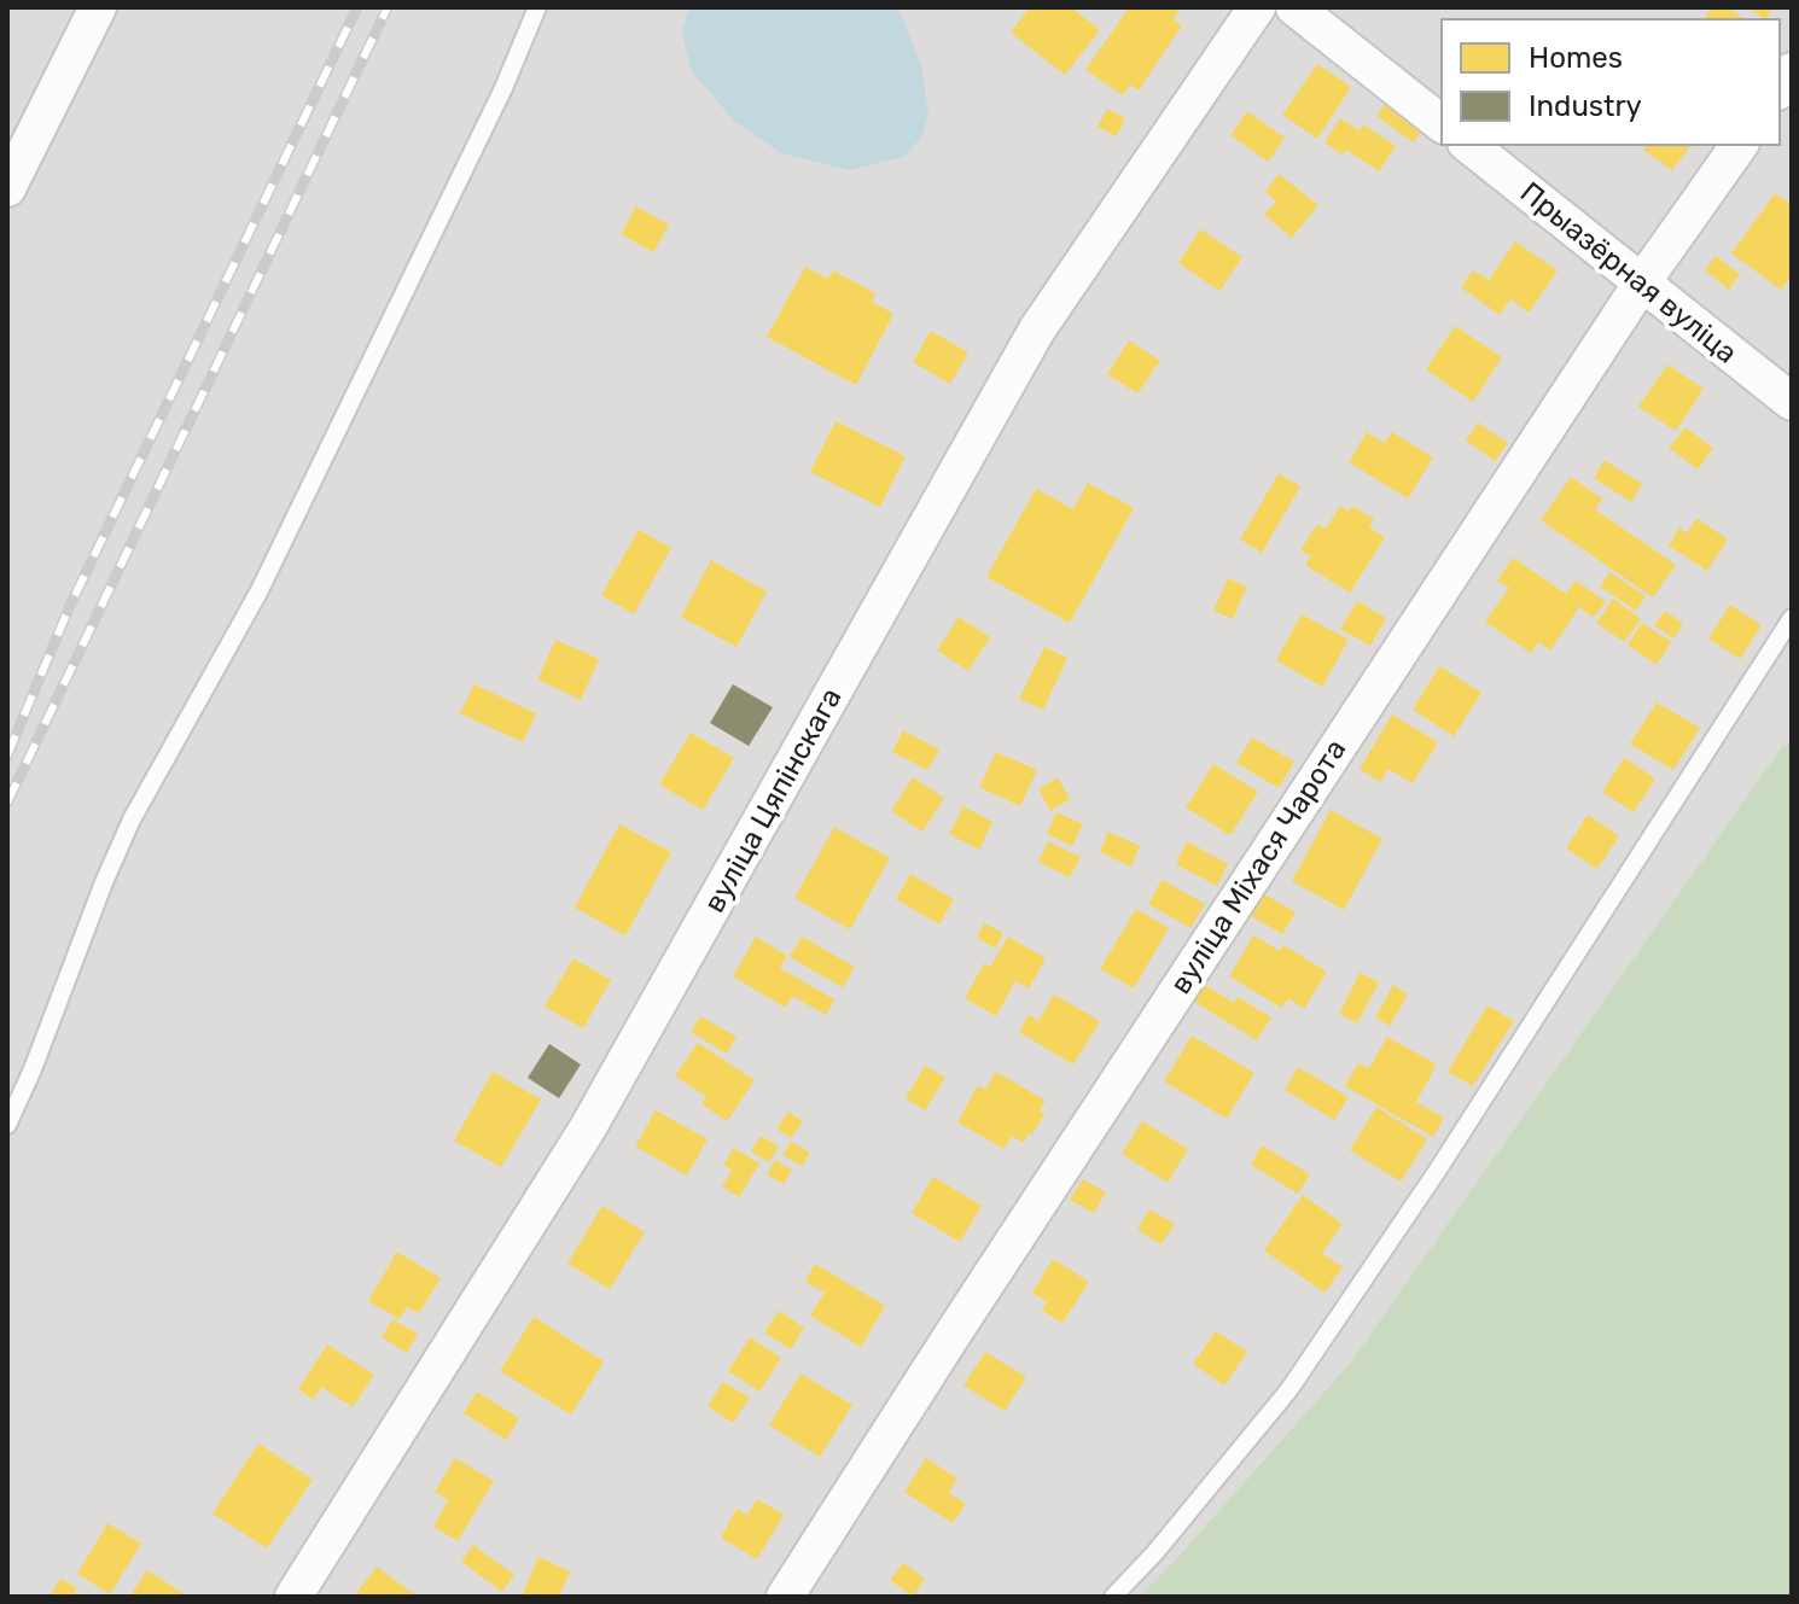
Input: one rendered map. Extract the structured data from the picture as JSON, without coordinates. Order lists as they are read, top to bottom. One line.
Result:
{"streets":{"street":["Прыазёрная вуліца","вуліца Цяпінскага","вуліца Міхася Чарота"]},"crossings":[["Прыазёрная вуліца","вуліца Міхася Чарота"]],"legend":["Homes","Industry"]}
